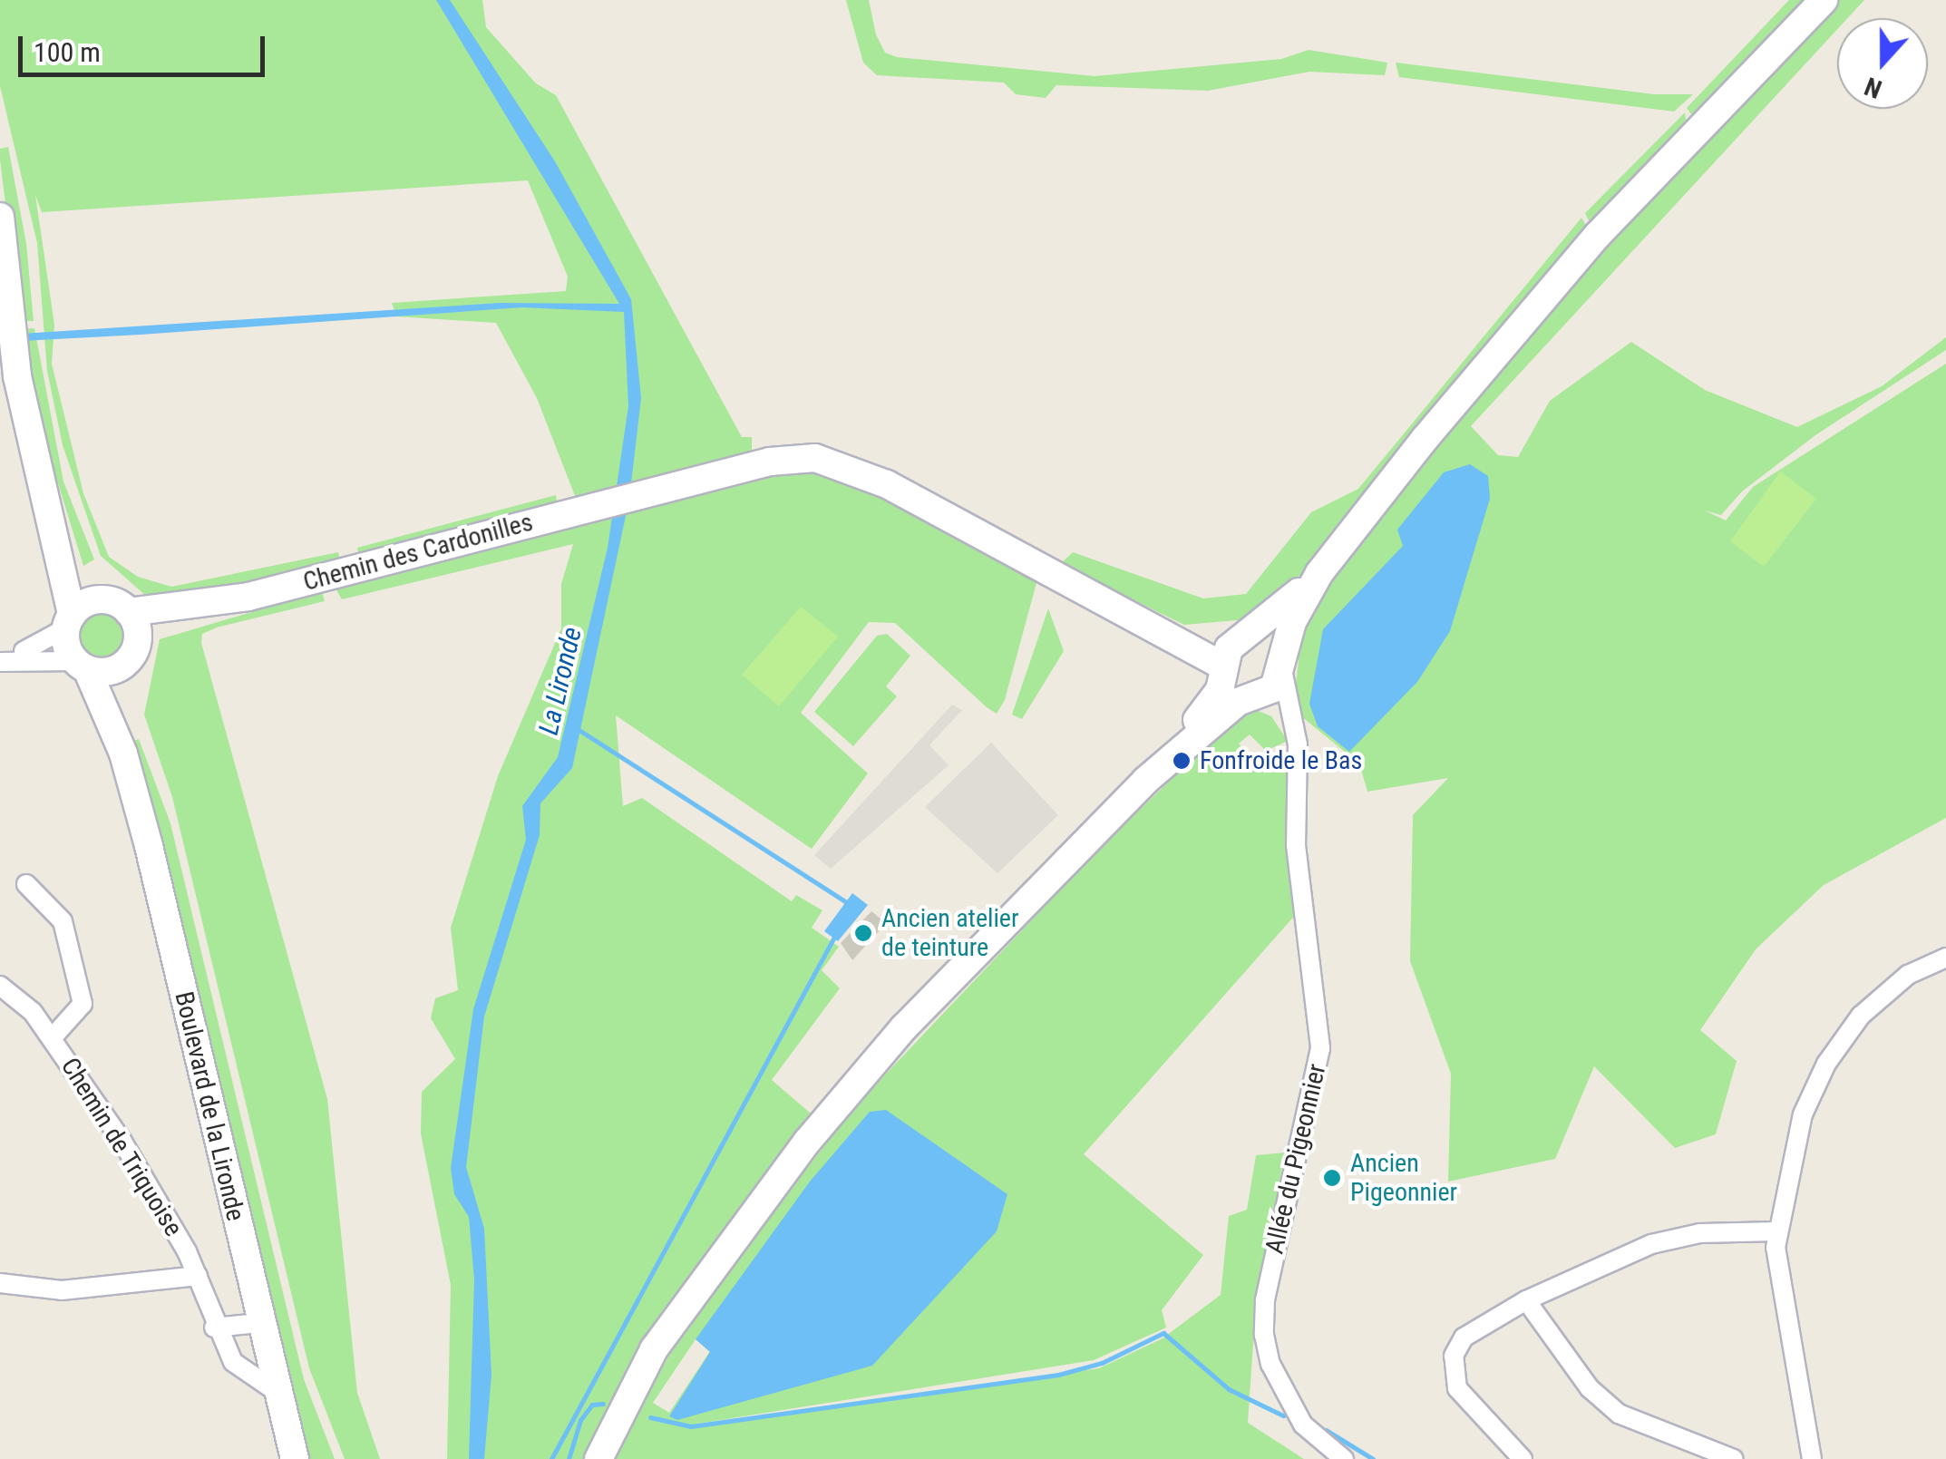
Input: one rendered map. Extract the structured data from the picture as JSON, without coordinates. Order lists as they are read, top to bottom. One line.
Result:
{"streets":{"street":["Chemin des Cardonilles","Boulevard de la Lironde","Chemin de Triquoise","Allée du Pigeonnier"]},"crossings":[["Chemin des Cardonilles","Boulevard de la Lironde"],["Boulevard de la Lironde","Chemin de Triquoise"]],"water":["La Lironde"],"places":["Fonfroide le Bas","Ancien atelier de teinture","Ancien Pigeonnier"],"scale_bar":"100 m","north":"bottom"}
